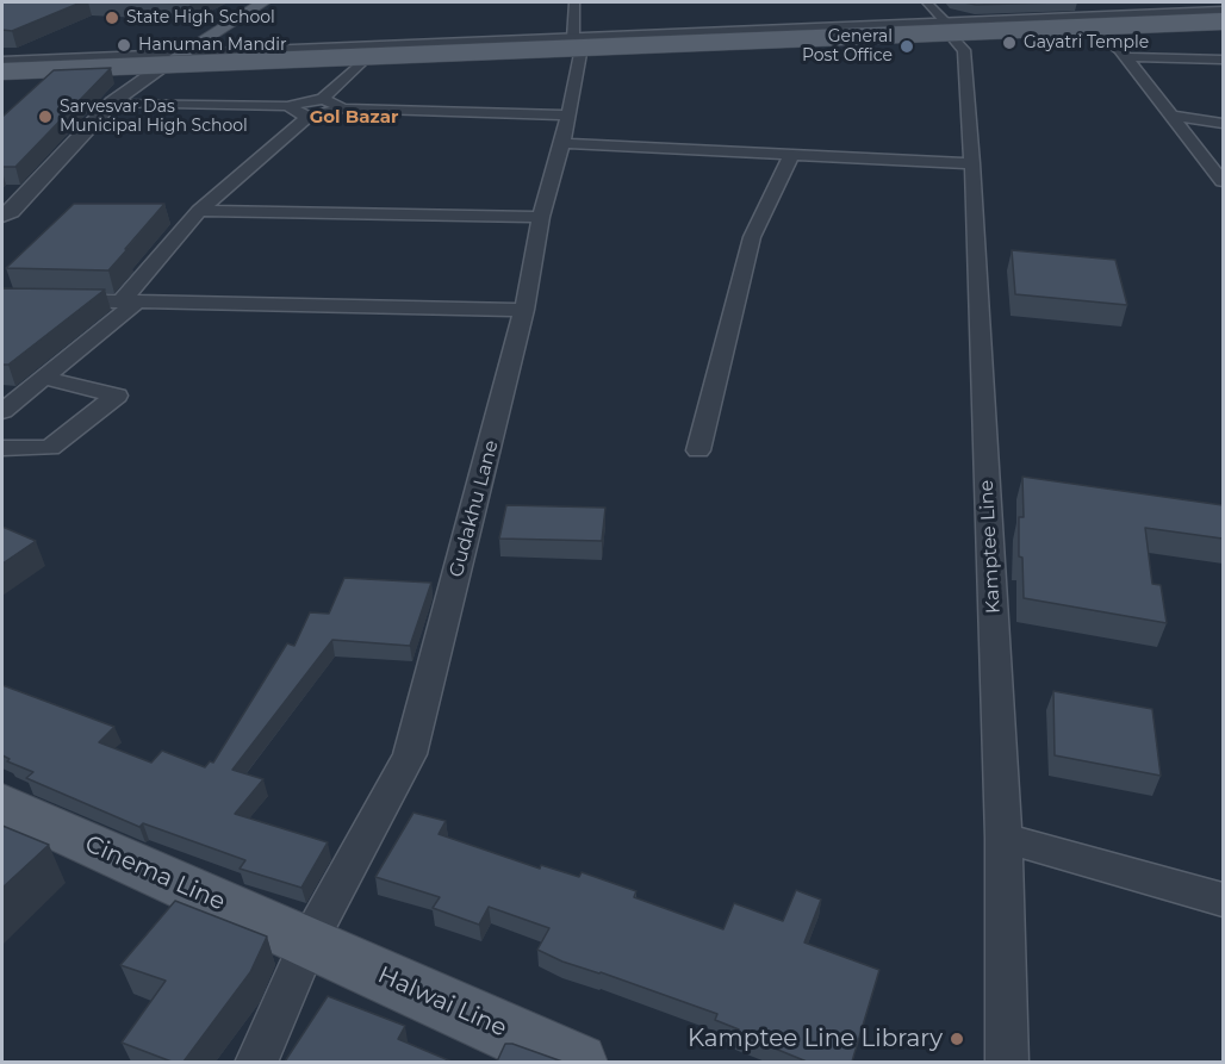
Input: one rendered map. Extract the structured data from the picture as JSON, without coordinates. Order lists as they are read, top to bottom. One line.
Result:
{"streets":{"main road":["Cinema Line","Halwai Line"],"street":["Gudakhu Lane","Kamptee Line"]},"crossings":[["Gudakhu Lane","Cinema Line"],["Gudakhu Lane","Halwai Line"],["Cinema Line","Halwai Line"]],"districts":["Gol Bazar"],"places":["State High School","Gayatri Temple","Hanuman Mandir","General Post Office","Sarvesvar Das Municipal High School","Kamptee Line Library"]}
